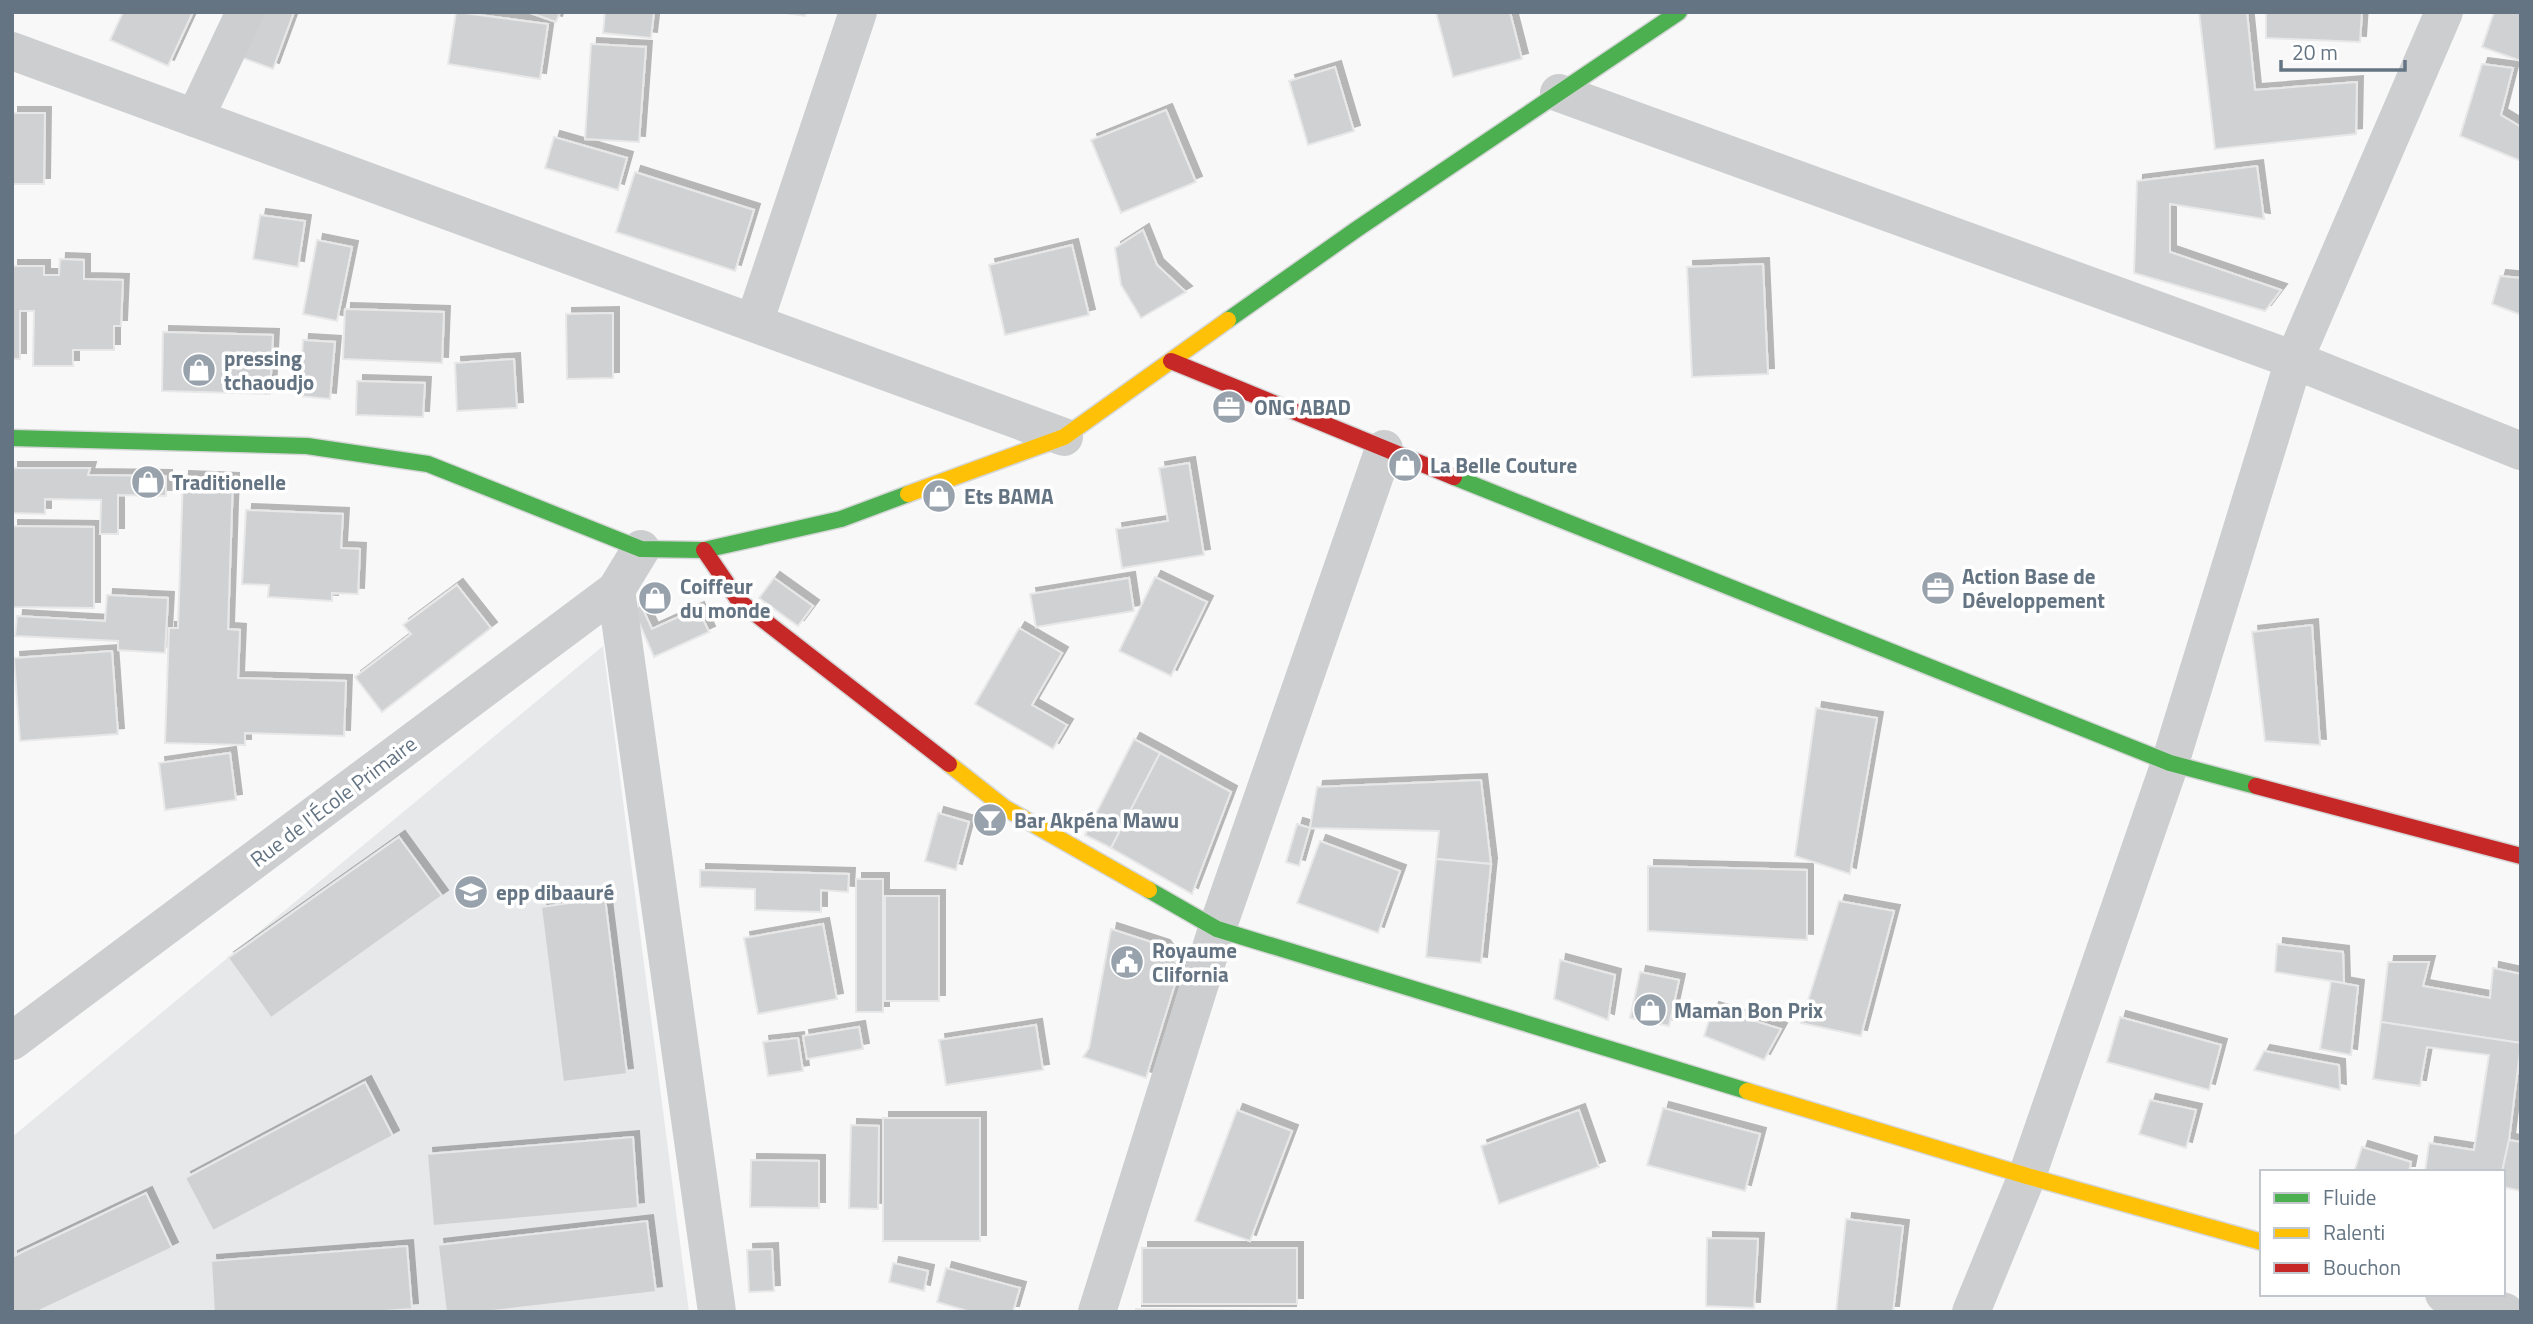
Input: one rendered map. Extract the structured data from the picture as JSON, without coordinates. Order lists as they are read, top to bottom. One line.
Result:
{"streets":{"street":["Rue de l'École Primaire"]},"places":{"shop":["pressing tchaoudjo","La Belle Couture","Traditionelle","Ets BAMA","Coiffeur du monde","Maman Bon Prix"],"office":["ONG ABAD","Action Base de Développement"],"bar":["Bar Akpéna Mawu"],"school or university":["epp dibaauré"],"public building":["Royaume Clifornia"]},"legend":["Fluide","Ralenti","Bouchon"],"scale_bar":"20 m"}
